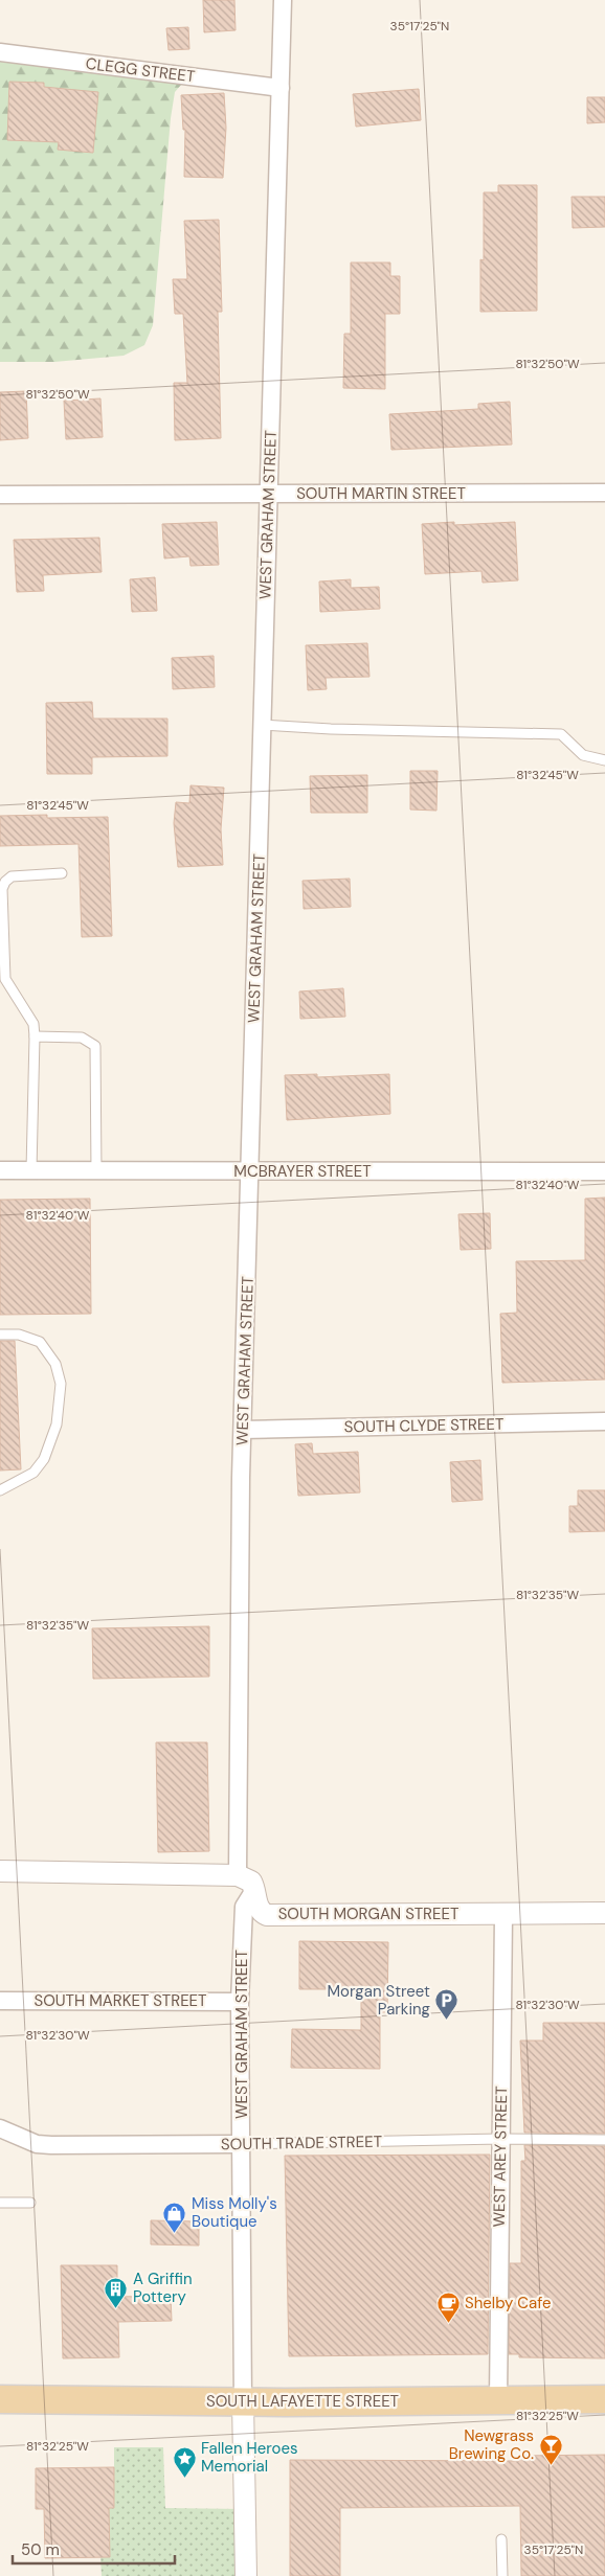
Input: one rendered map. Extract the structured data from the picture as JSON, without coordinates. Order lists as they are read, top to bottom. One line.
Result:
{"streets":{"main road":["SOUTH LAFAYETTE STREET"],"street":["CLEGG STREET","SOUTH MARTIN STREET","WEST GRAHAM STREET","MCBRAYER STREET","SOUTH CLYDE STREET","SOUTH MORGAN STREET","SOUTH MARKET STREET","SOUTH TRADE STREET","WEST AREY STREET"]},"crossings":[["CLEGG STREET","WEST GRAHAM STREET"],["SOUTH MARTIN STREET","WEST GRAHAM STREET"],["WEST GRAHAM STREET","MCBRAYER STREET"],["WEST GRAHAM STREET","SOUTH CLYDE STREET"],["WEST GRAHAM STREET","SOUTH MORGAN STREET"],["WEST GRAHAM STREET","SOUTH MARKET STREET"],["WEST GRAHAM STREET","SOUTH TRADE STREET"],["WEST GRAHAM STREET","SOUTH LAFAYETTE STREET"],["SOUTH MORGAN STREET","WEST AREY STREET"],["SOUTH TRADE STREET","WEST AREY STREET"],["WEST AREY STREET","SOUTH LAFAYETTE STREET"]],"places":{"parking":["Morgan Street Parking"],"shop":["Miss Molly's Boutique"],"building":["A Griffin Pottery"],"cafe":["Shelby Cafe"],"bar":["Newgrass Brewing Co."],"place":["Fallen Heroes Memorial"]},"scale_bar":"50 m","coordinates":["35°17'25\"N","81°32'50\"W","81°32'45\"W","81°32'40\"W","81°32'35\"W","81°32'30\"W","81°32'25\"W"]}
